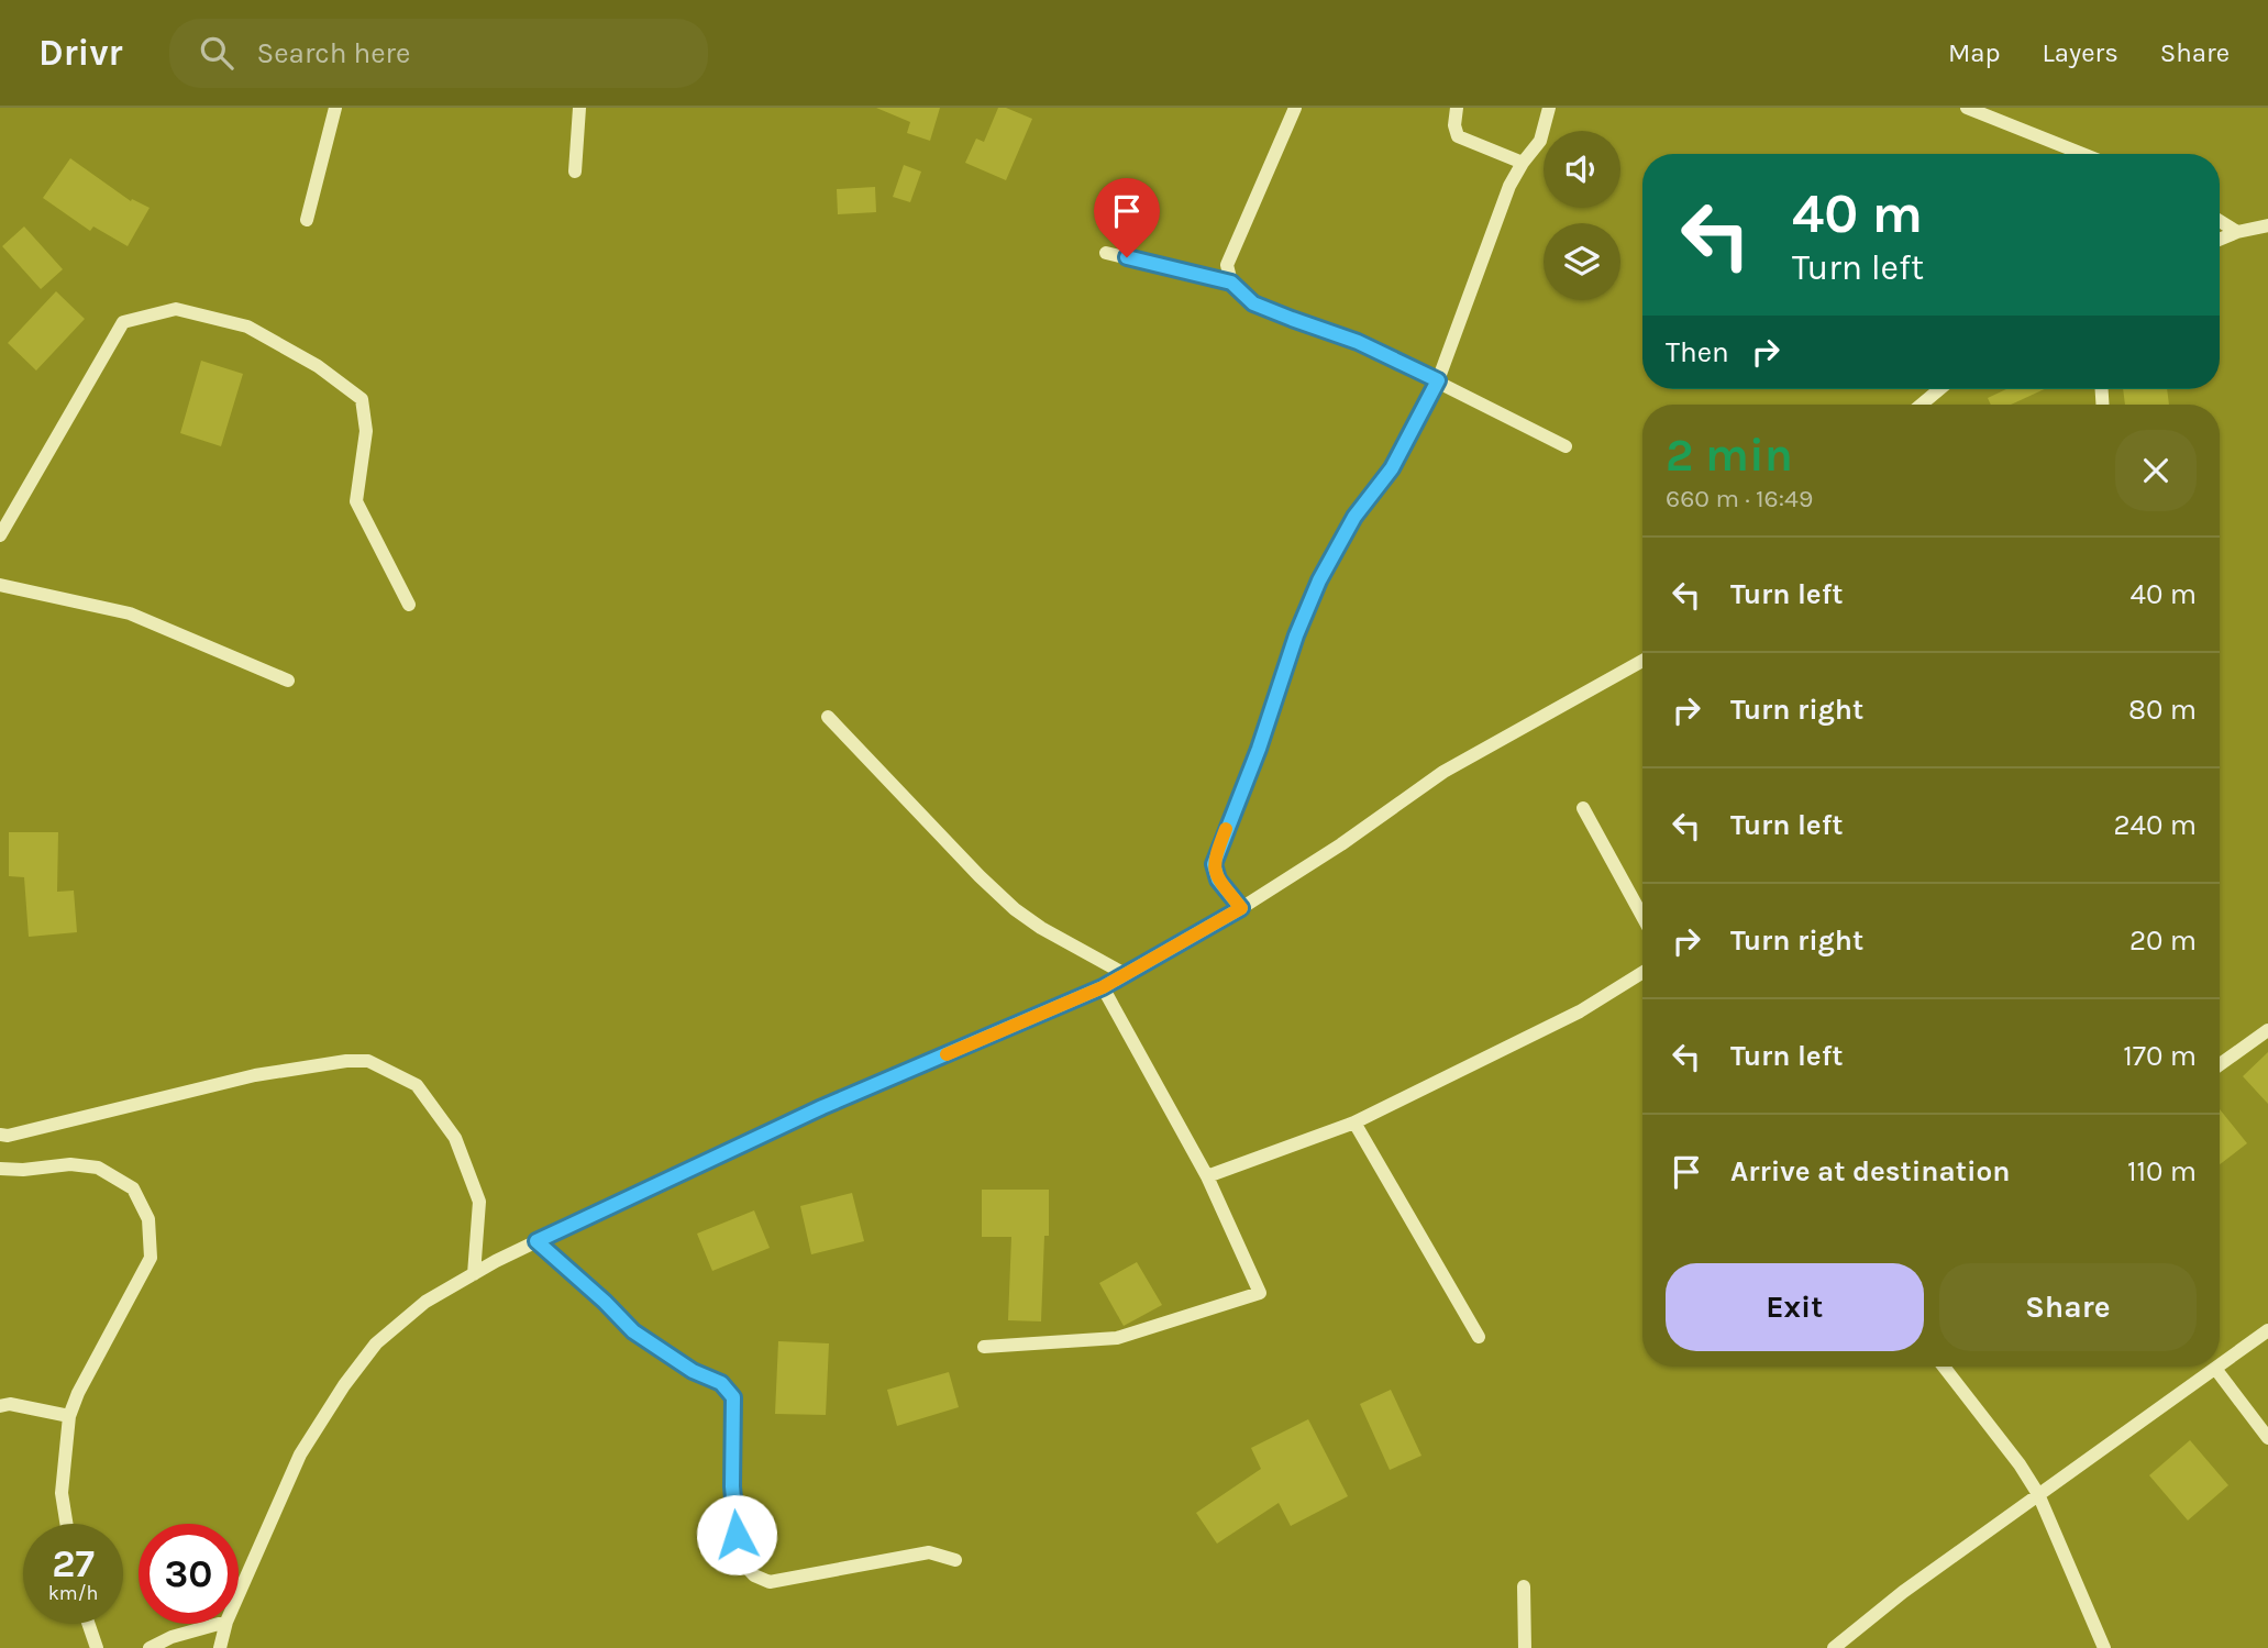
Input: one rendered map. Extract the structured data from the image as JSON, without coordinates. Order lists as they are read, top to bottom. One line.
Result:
{"page":{"header":"Drivr","search":"Search here","nav":["Map","Layers","Share"],"turn":["40 m","Turn left"],"then":"Then","heading":["2 min","660 m · 16:49"],"list":[{"name":"Turn left","value":"40 m"},{"name":"Turn right","value":"80 m"},{"name":"Turn left","value":"240 m"},{"name":"Turn right","value":"20 m"},{"name":"Turn left","value":"170 m"},{"name":"Arrive at destination","value":"110 m"}],"buttons":["Exit","Share"],"speed":"27 km/h","limit":"30"}}
